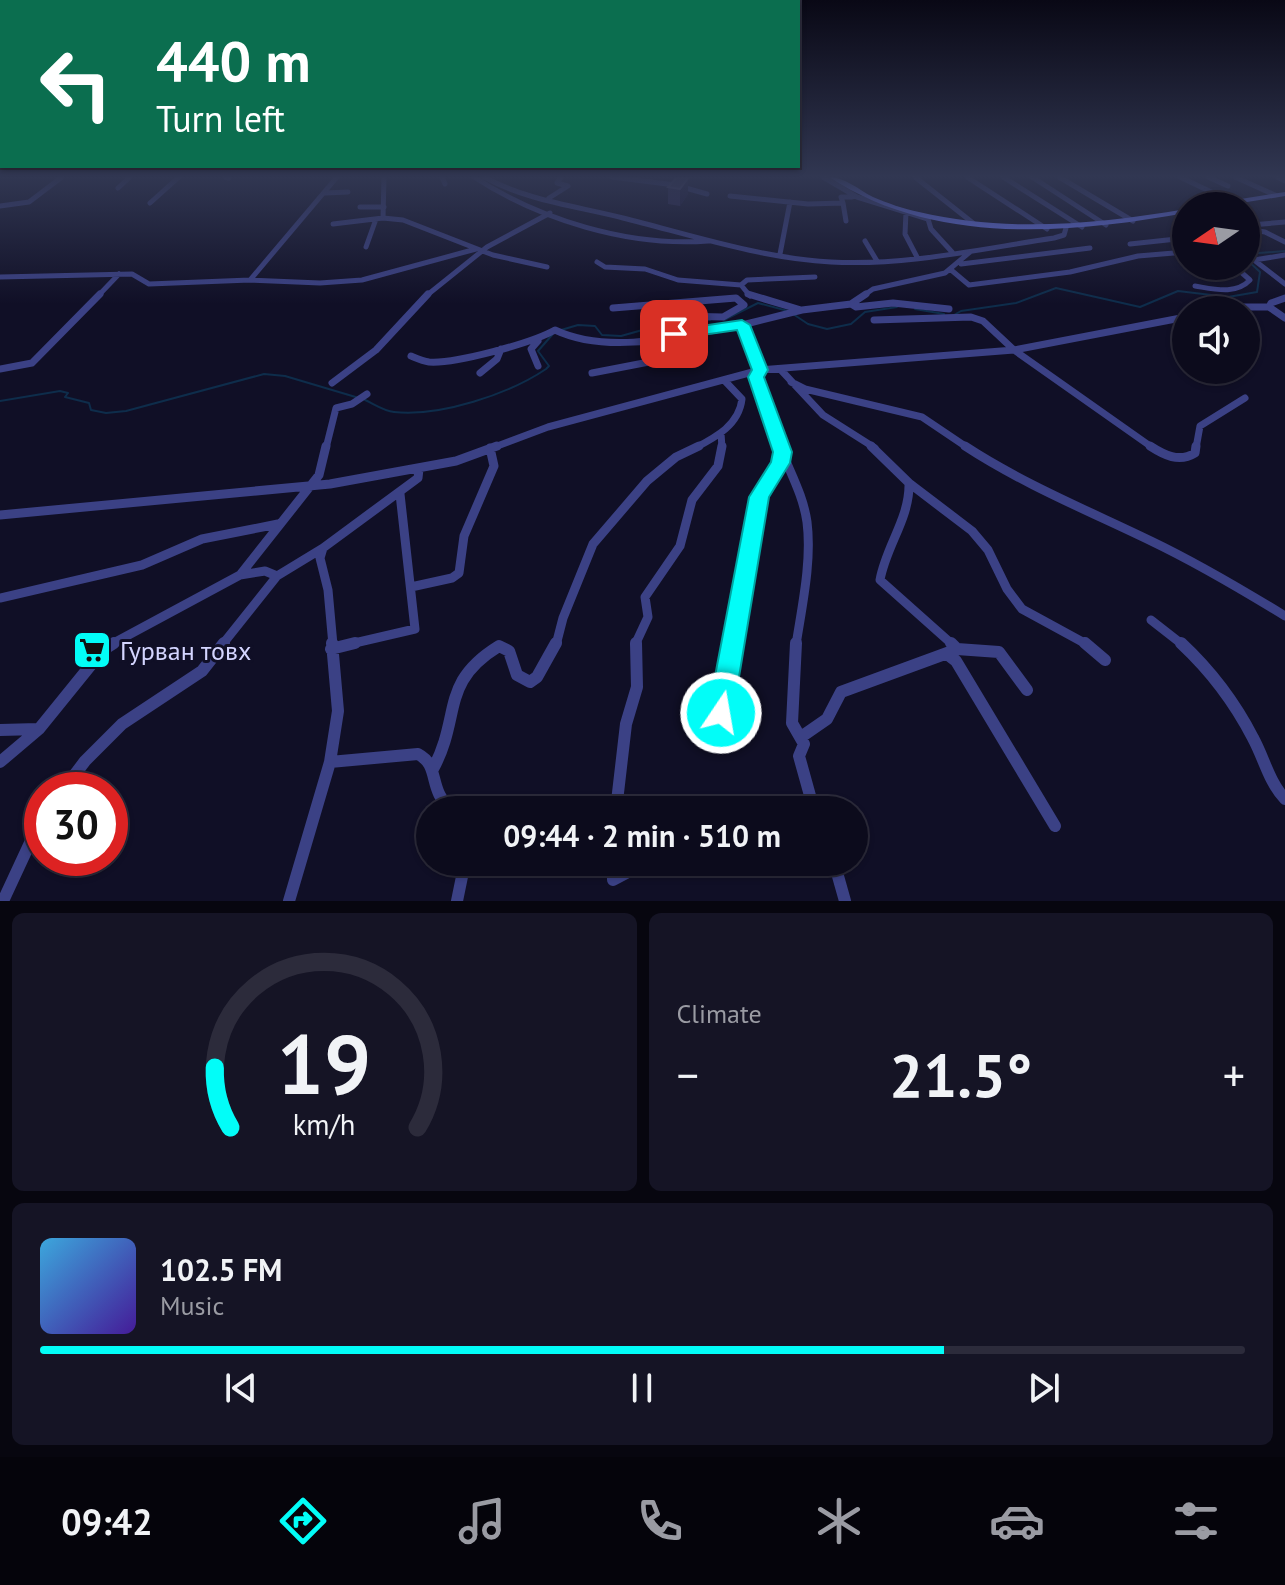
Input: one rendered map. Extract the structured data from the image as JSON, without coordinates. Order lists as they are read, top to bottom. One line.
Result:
{"places":{"supermarket":["Гурван товх"]},"north":"left","page":{"turn":["440 m","Turn left"],"limit":"30","trip":"09:44 · 2 min · 510 m","tile":"Climate","heat":["−","21.5°","+"],"song":["102.5 FM","Music"],"tabs":"09:42","gauge":["19","km/h"]}}
